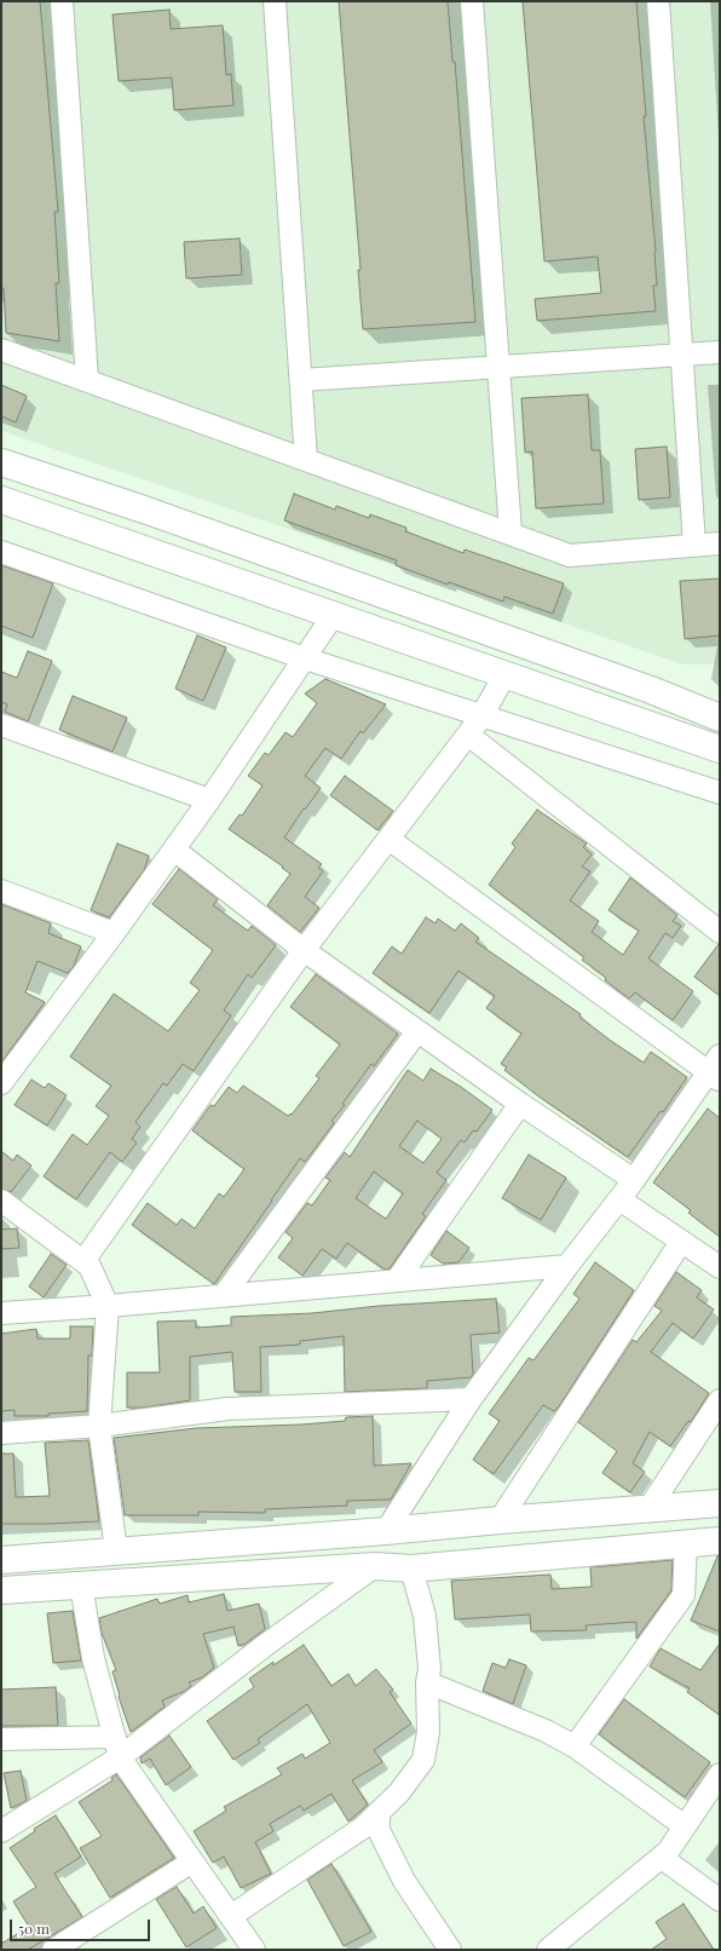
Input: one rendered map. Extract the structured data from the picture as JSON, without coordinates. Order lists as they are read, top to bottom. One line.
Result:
{"scale_bar":"50 m"}
